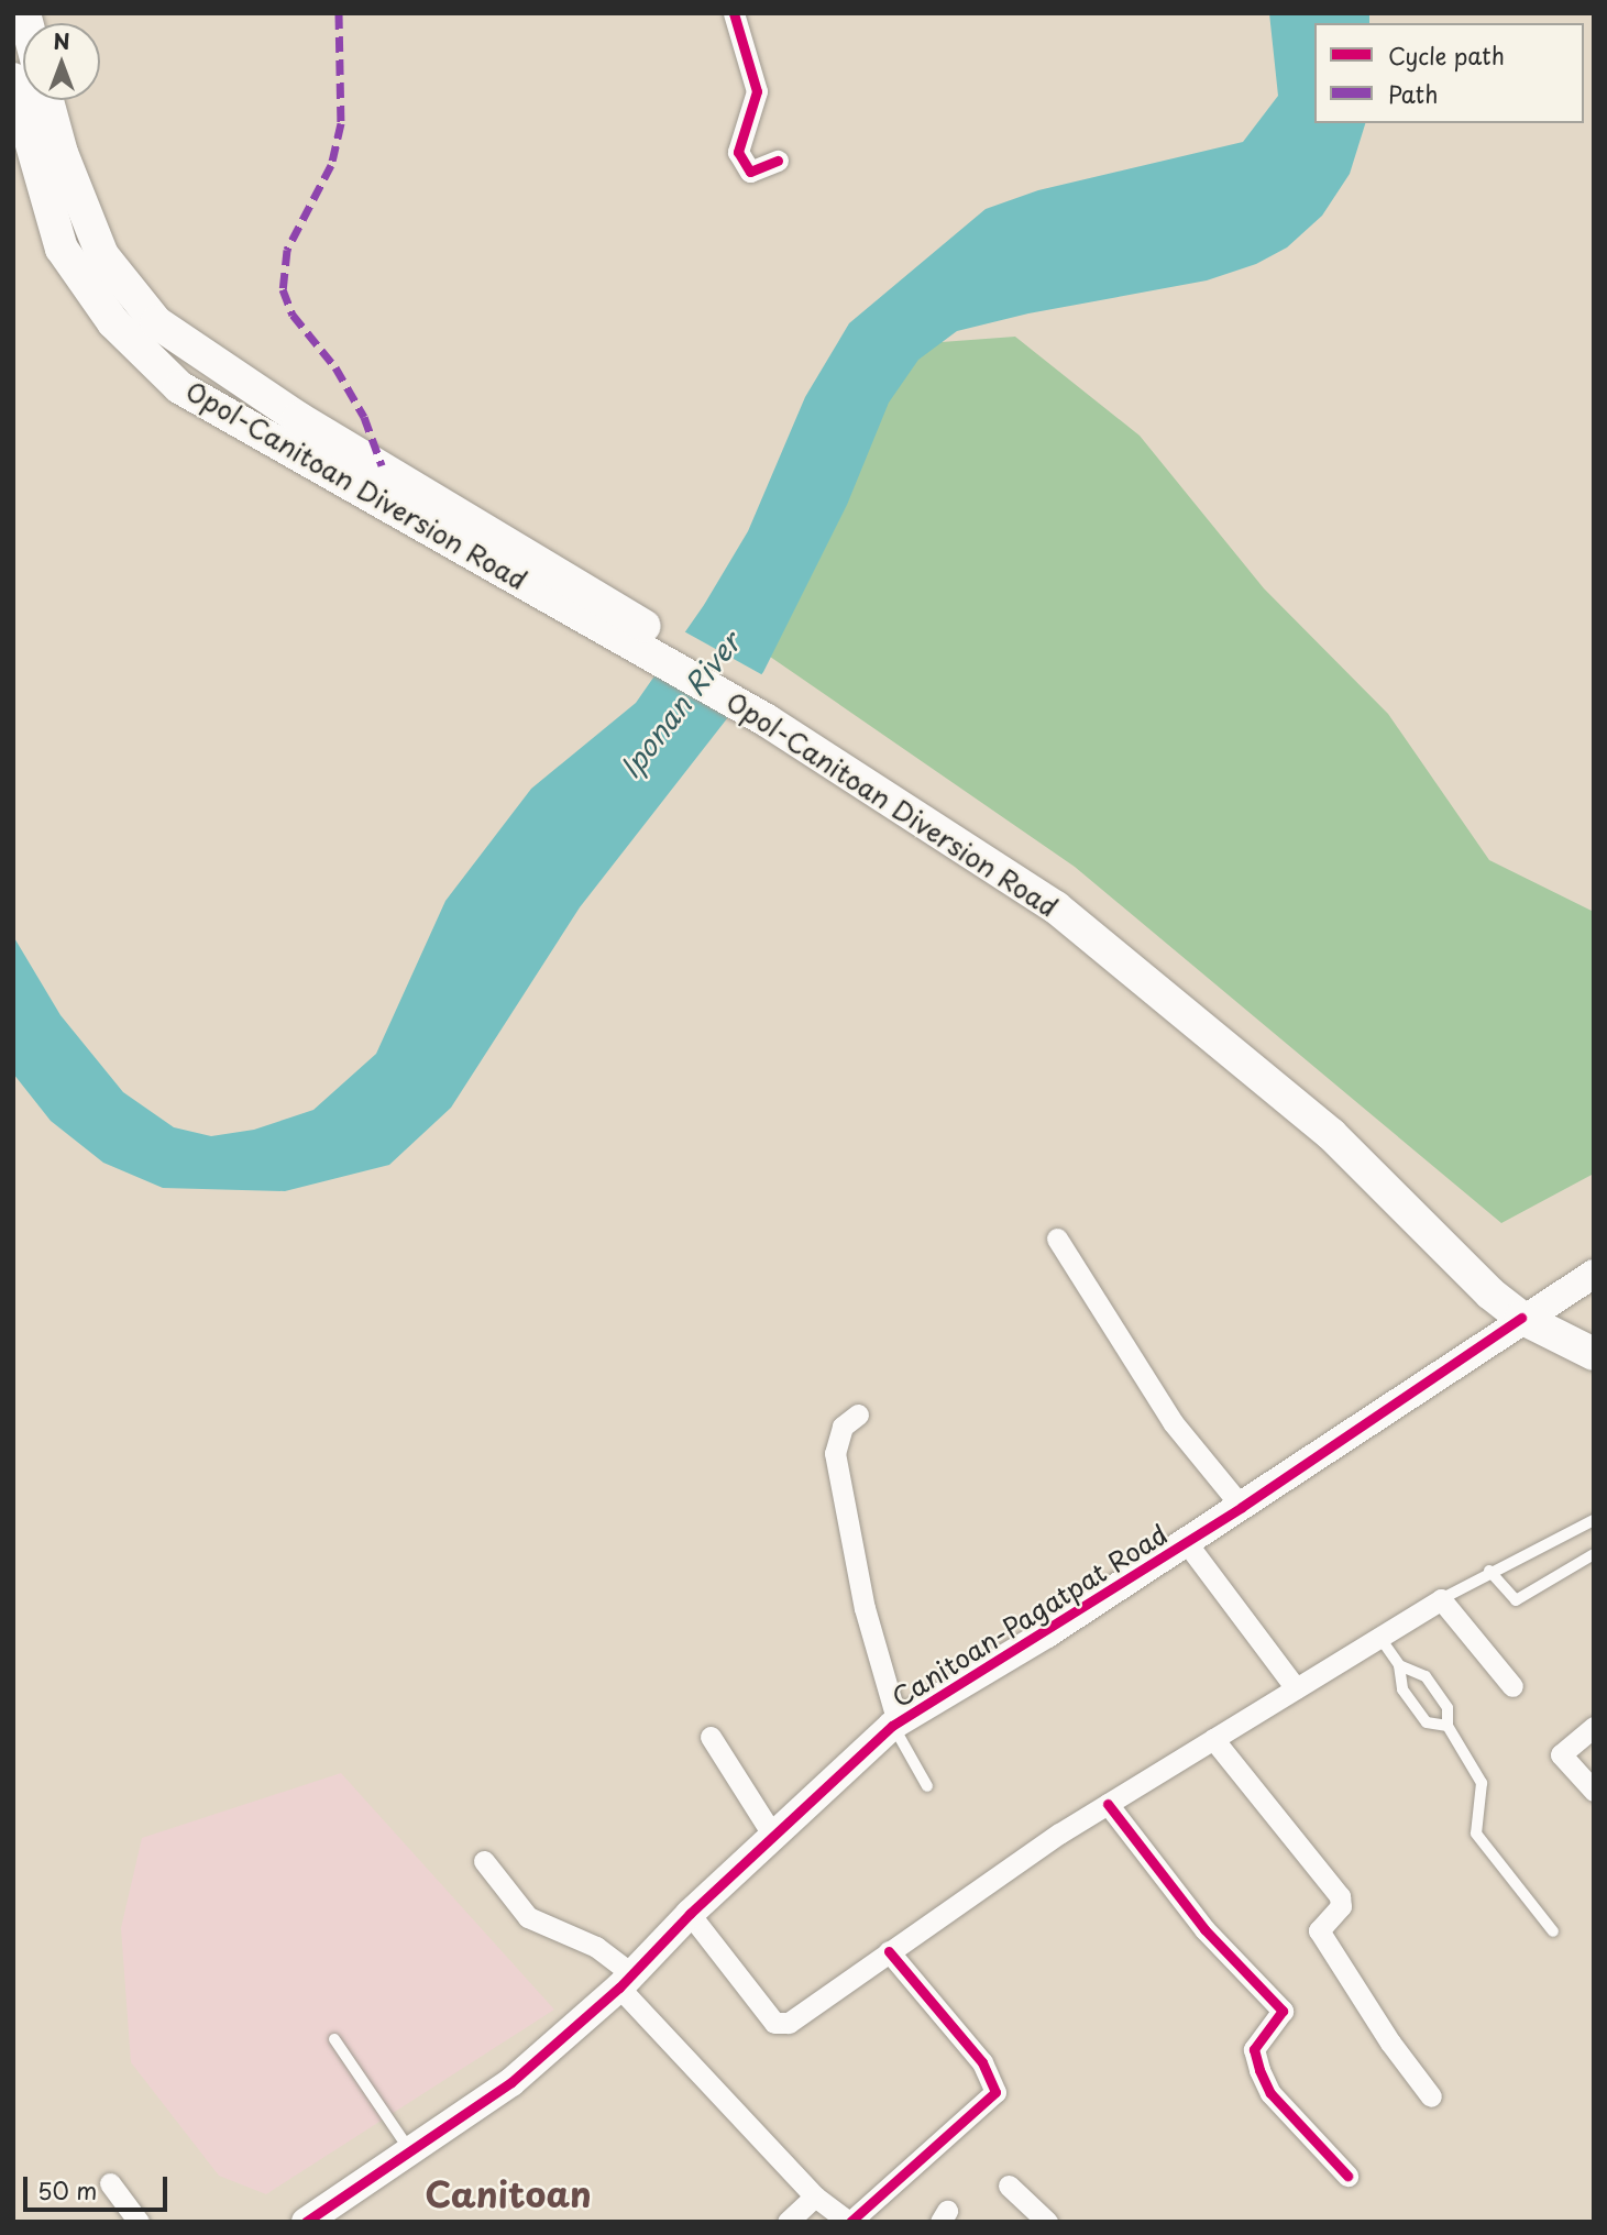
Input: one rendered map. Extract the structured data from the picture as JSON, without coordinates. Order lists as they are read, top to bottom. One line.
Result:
{"streets":{"main road":["Opol-Canitoan Diversion Road"],"street":["Canitoan-Pagatpat Road"]},"crossings":[["Opol-Canitoan Diversion Road","Canitoan-Pagatpat Road"]],"districts":["Canitoan"],"water":["Iponan River"],"legend":["Cycle path","Path"],"scale_bar":"50 m","north":"top"}
